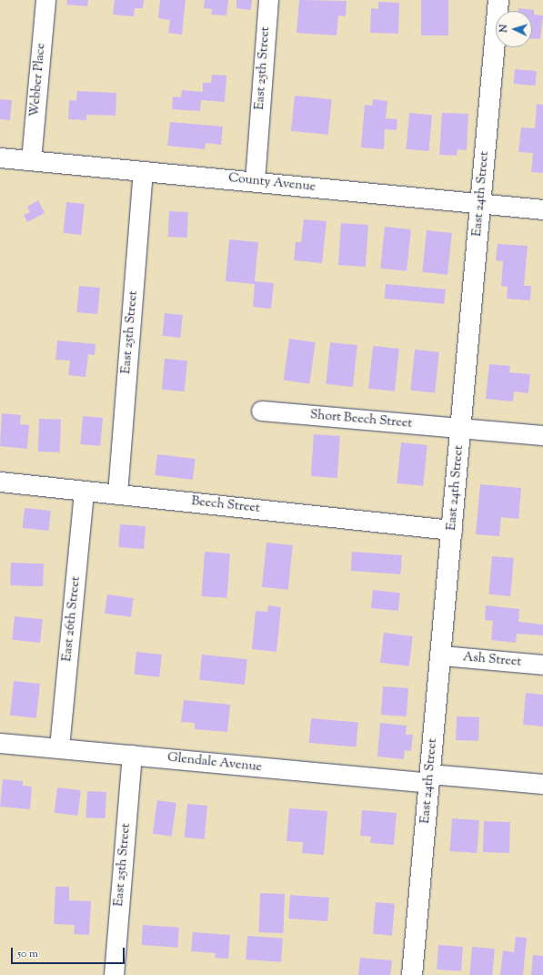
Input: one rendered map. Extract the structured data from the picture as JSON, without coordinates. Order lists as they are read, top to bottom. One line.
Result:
{"streets":{"main road":["East 24th Street"],"street":["East 25th Street","Webber Place","County Avenue","Short Beech Street","Beech Street","East 26th Street","Ash Street","Glendale Avenue"]},"crossings":[["East 25th Street","County Avenue"],["East 25th Street","Beech Street"],["East 25th Street","Glendale Avenue"],["Webber Place","County Avenue"],["County Avenue","East 24th Street"],["East 24th Street","Short Beech Street"],["East 24th Street","Beech Street"],["East 24th Street","Ash Street"],["East 24th Street","Glendale Avenue"],["Beech Street","East 26th Street"],["East 26th Street","Glendale Avenue"]],"scale_bar":"50 m","north":"left"}
